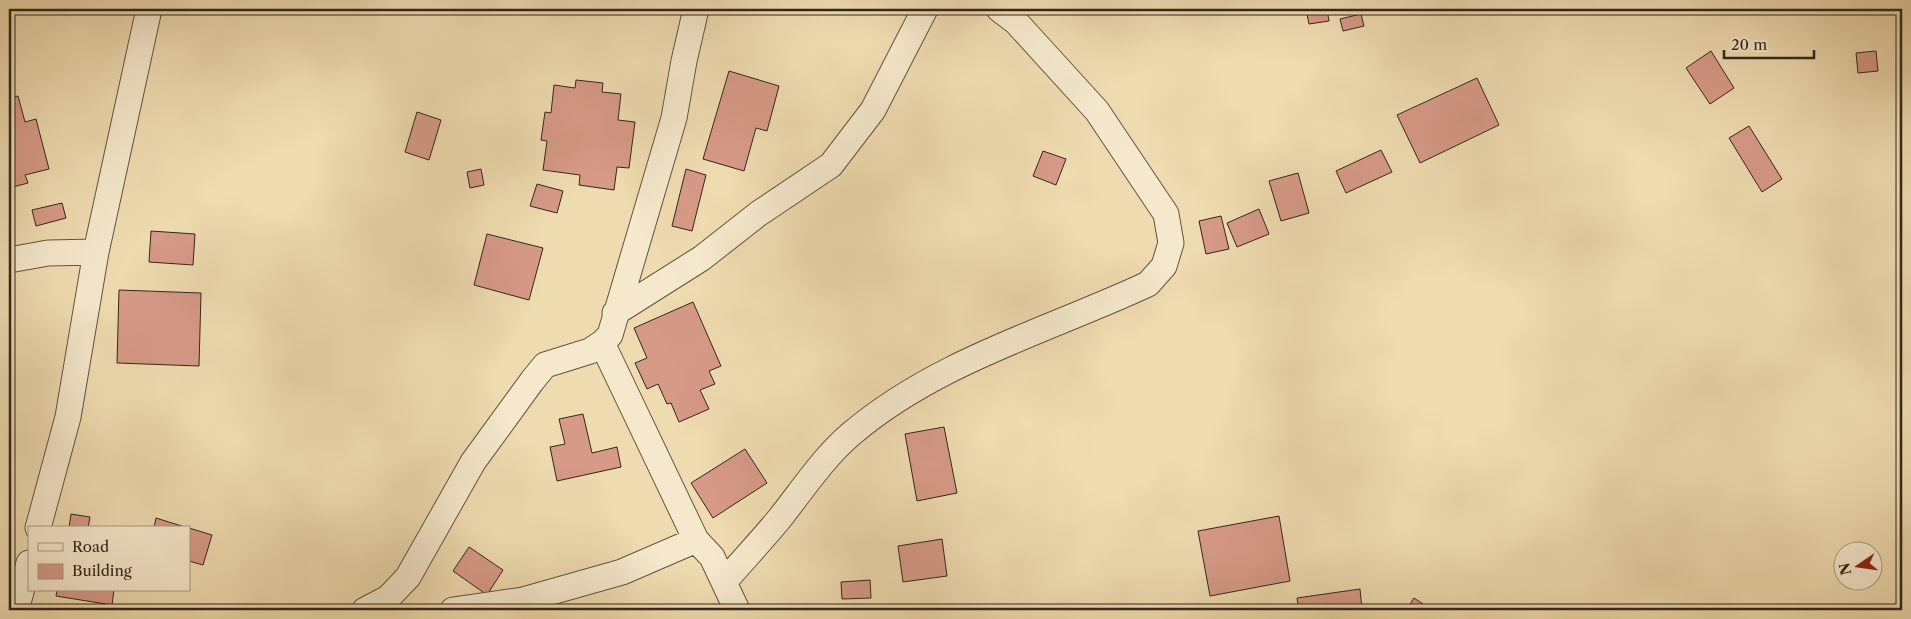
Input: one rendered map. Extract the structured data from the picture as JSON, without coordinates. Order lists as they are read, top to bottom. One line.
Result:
{"legend":["Road","Building"],"scale_bar":"20 m","north":"left"}
